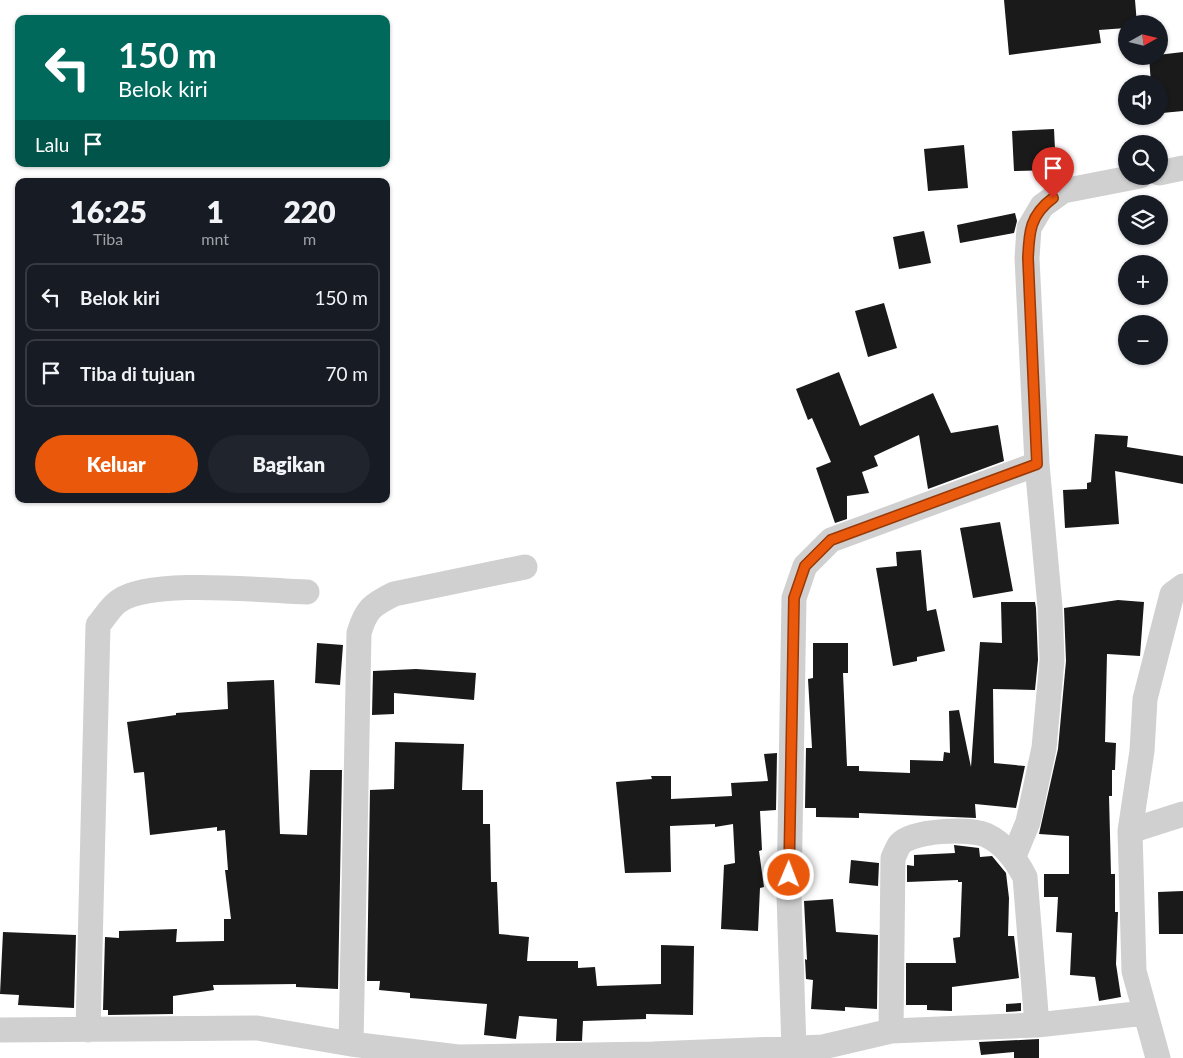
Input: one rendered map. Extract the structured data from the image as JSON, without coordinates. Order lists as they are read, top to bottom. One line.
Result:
{"north":"right","page":{"map_buttons":["+","−"],"turn":["150 m","Belok kiri"],"then":"Lalu","eta":["16:25","Tiba","1","mnt","220","m"],"list":[{"name":"Belok kiri","value":"150 m"},{"name":"Tiba di tujuan","value":"70 m"}],"buttons":["Keluar","Bagikan"]}}
